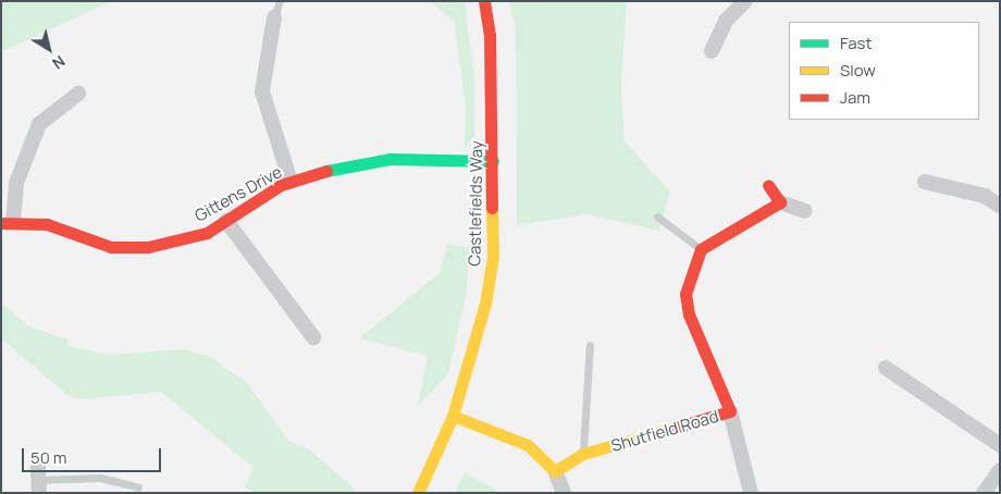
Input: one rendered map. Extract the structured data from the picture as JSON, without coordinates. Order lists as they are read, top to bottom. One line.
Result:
{"streets":{"street":["Gittens Drive","Castlefields Way","Shutfield Road"]},"crossings":[["Gittens Drive","Castlefields Way"]],"legend":["Fast","Slow","Jam"],"scale_bar":"50 m","north":"bottom right"}
